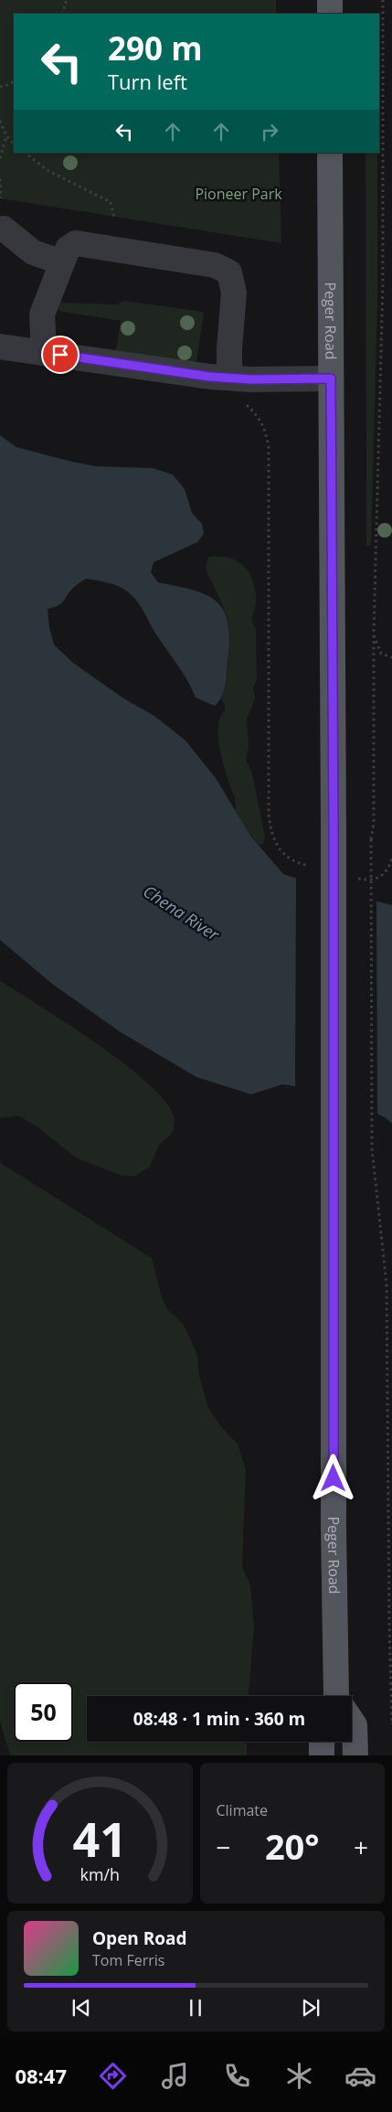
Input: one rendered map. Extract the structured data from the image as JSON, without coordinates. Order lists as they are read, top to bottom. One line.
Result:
{"streets":{"main road":["Peger Road"]},"water":["Chena River"],"parks":["Pioneer Park"],"page":{"turn":["290 m","Turn left"],"limit":"50","trip":"08:48 · 1 min · 360 m","tile":"Climate","heat":["−","20°","+"],"song":["Open Road","Tom Ferris"],"tabs":"08:47","gauge":["41","km/h"]}}
